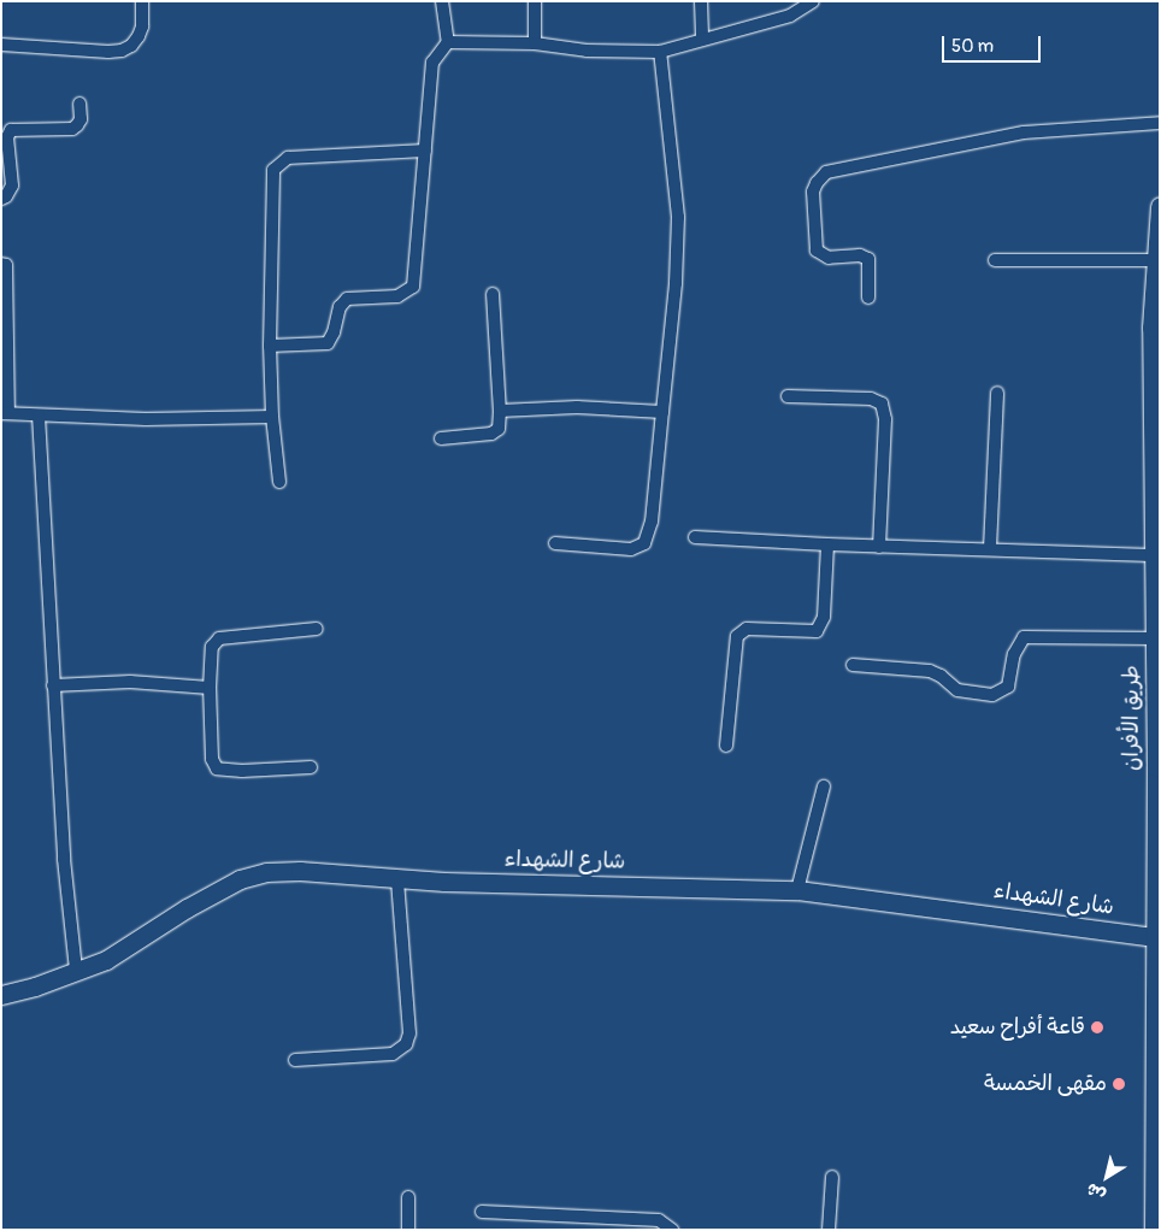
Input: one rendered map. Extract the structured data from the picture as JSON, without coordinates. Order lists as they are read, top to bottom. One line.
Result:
{"streets":{"street":["طريق الأفران","شارع الشهداء"]},"crossings":[["طريق الأفران","شارع الشهداء"]],"places":["قاعة أفراح سعيد","مقهى الخمسة"],"scale_bar":"50 m","north":"bottom left"}
